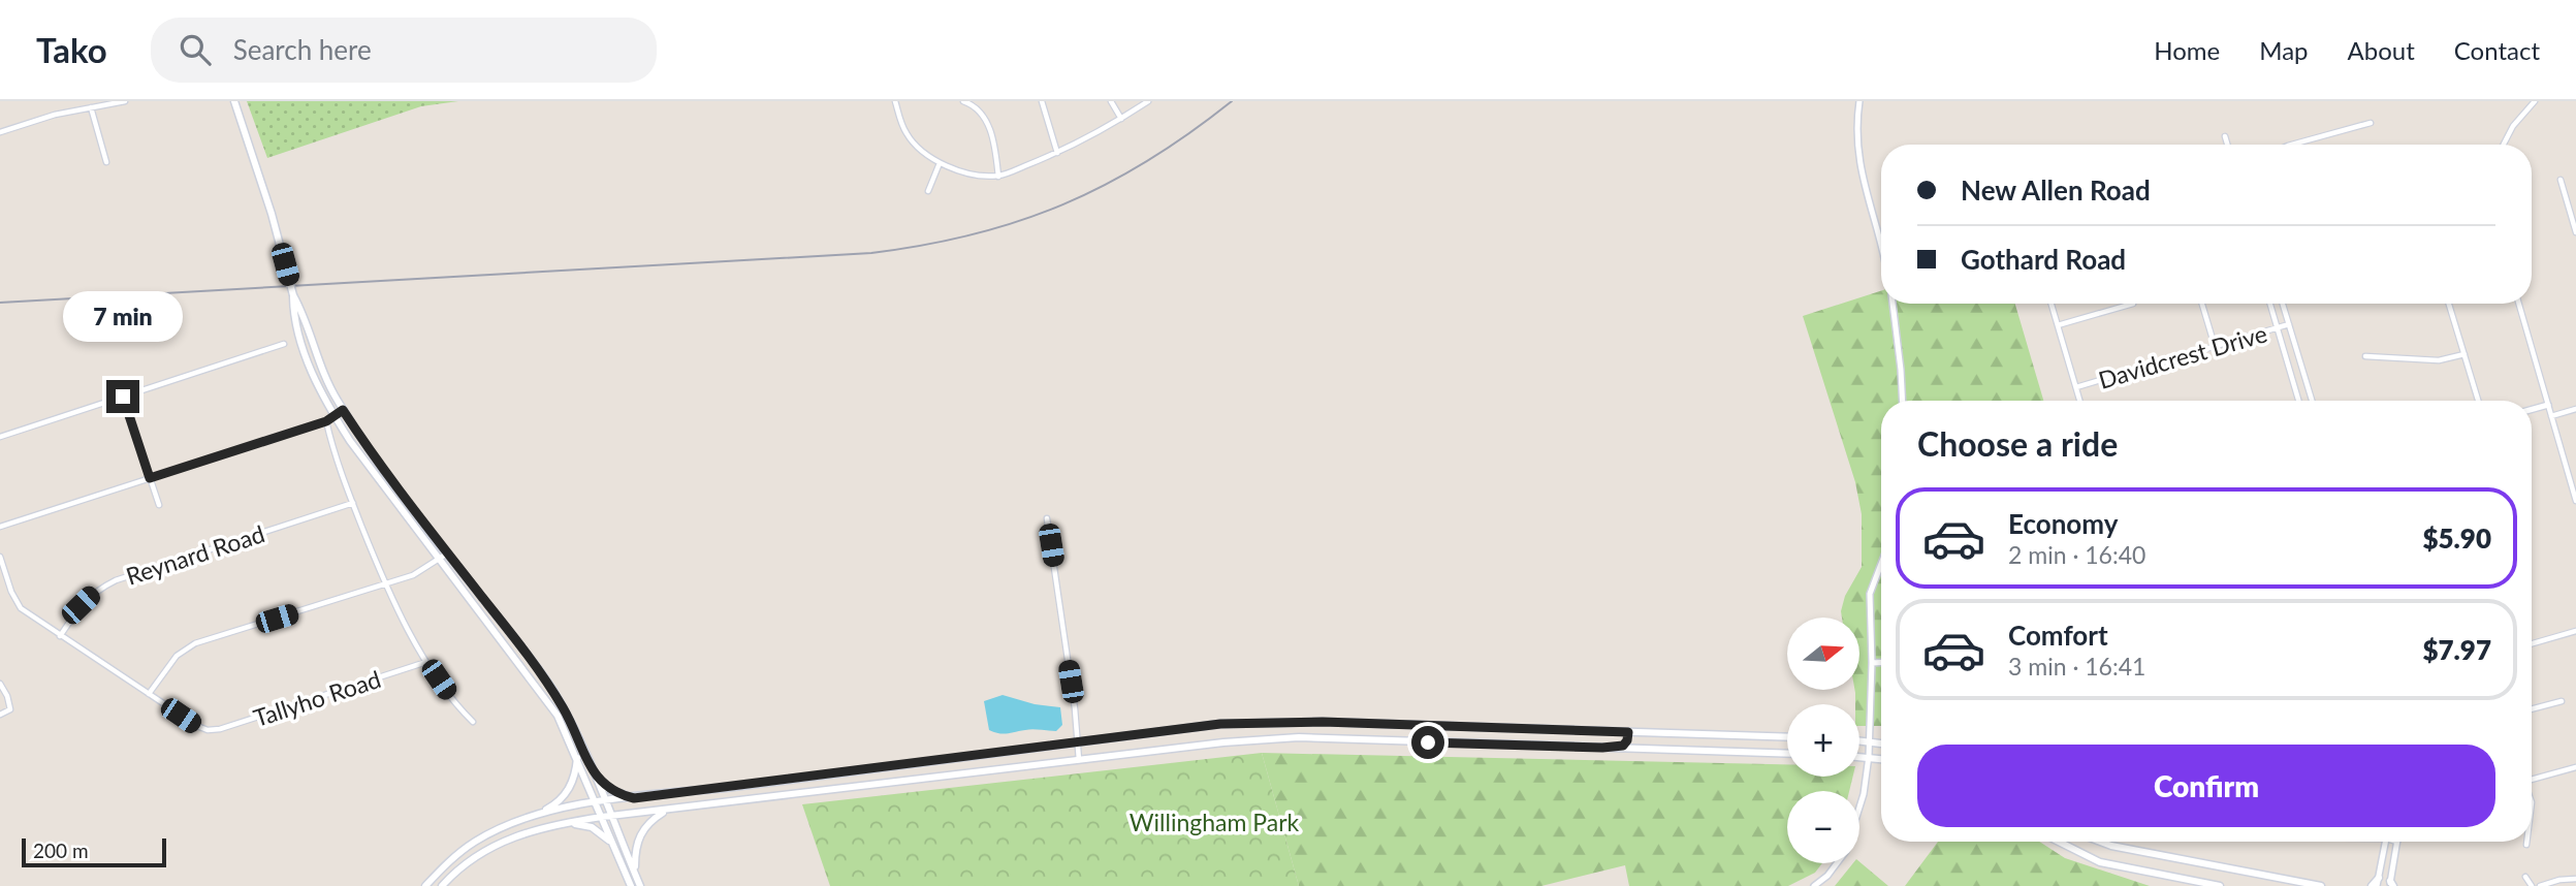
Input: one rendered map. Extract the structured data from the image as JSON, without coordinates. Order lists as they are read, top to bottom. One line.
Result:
{"streets":{"street":["Davidcrest Drive","Reynard Road","Tallyho Road"]},"parks":["Willingham Park"],"scale_bar":"200 m","north":"right","page":{"header":"Tako","search":"Search here","nav":["Home","Map","About","Contact"],"banner":["New Allen Road","Gothard Road"],"bubble":"7 min","heading":"Choose a ride","list":[{"name":"Economy","note":"2 min · 16:40","value":"$5.90"},{"name":"Comfort","note":"3 min · 16:41","value":"$7.97"}],"map_buttons":["+","−"],"buttons":"Confirm","scale":"200 m"}}
